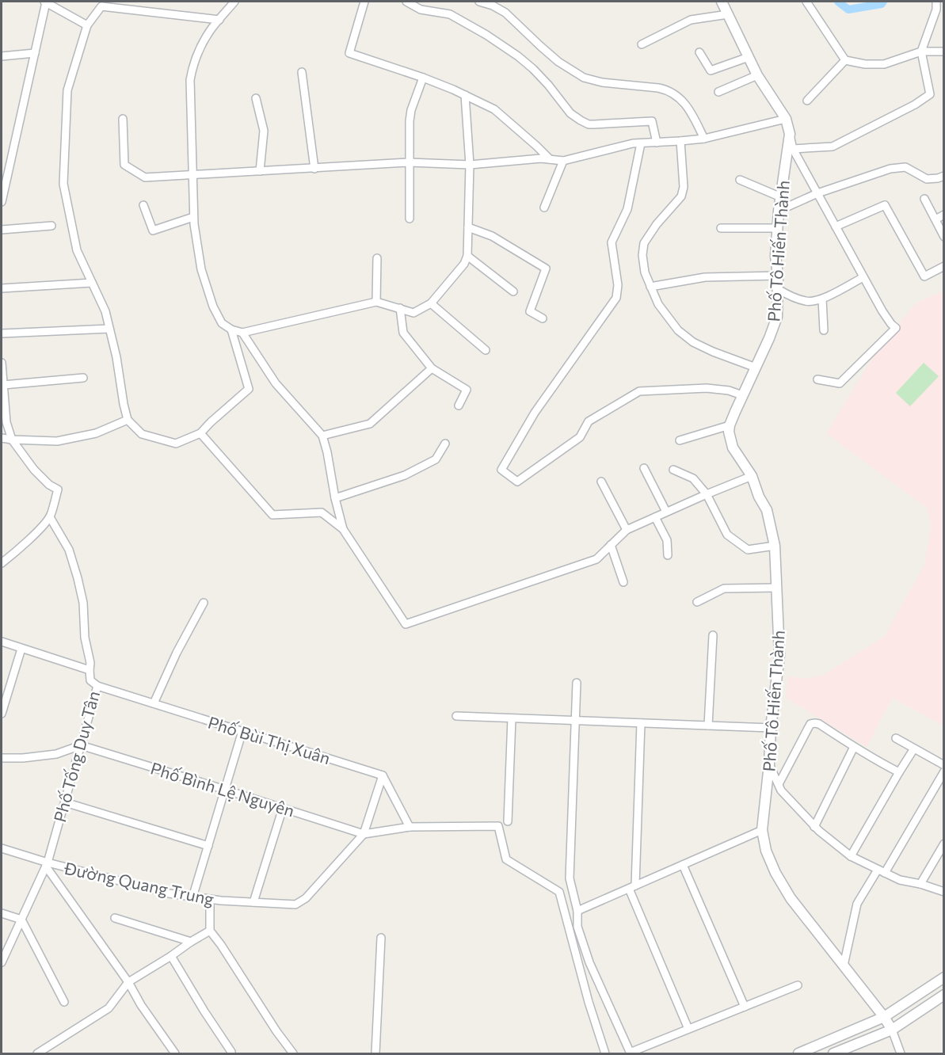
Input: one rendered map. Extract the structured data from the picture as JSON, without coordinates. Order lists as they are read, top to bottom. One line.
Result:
{"streets":{"street":["Phố Tô Hiến Thành","Phố Bùi Thị Xuân","Phố Tống Duy Tân","Phố Bình Lệ Nguyên","Đường Quang Trung"]},"crossings":[["Phố Bùi Thị Xuân","Phố Tống Duy Tân"],["Phố Tống Duy Tân","Phố Bình Lệ Nguyên"],["Phố Tống Duy Tân","Đường Quang Trung"],["Phố Bình Lệ Nguyên","Đường Quang Trung"]]}
